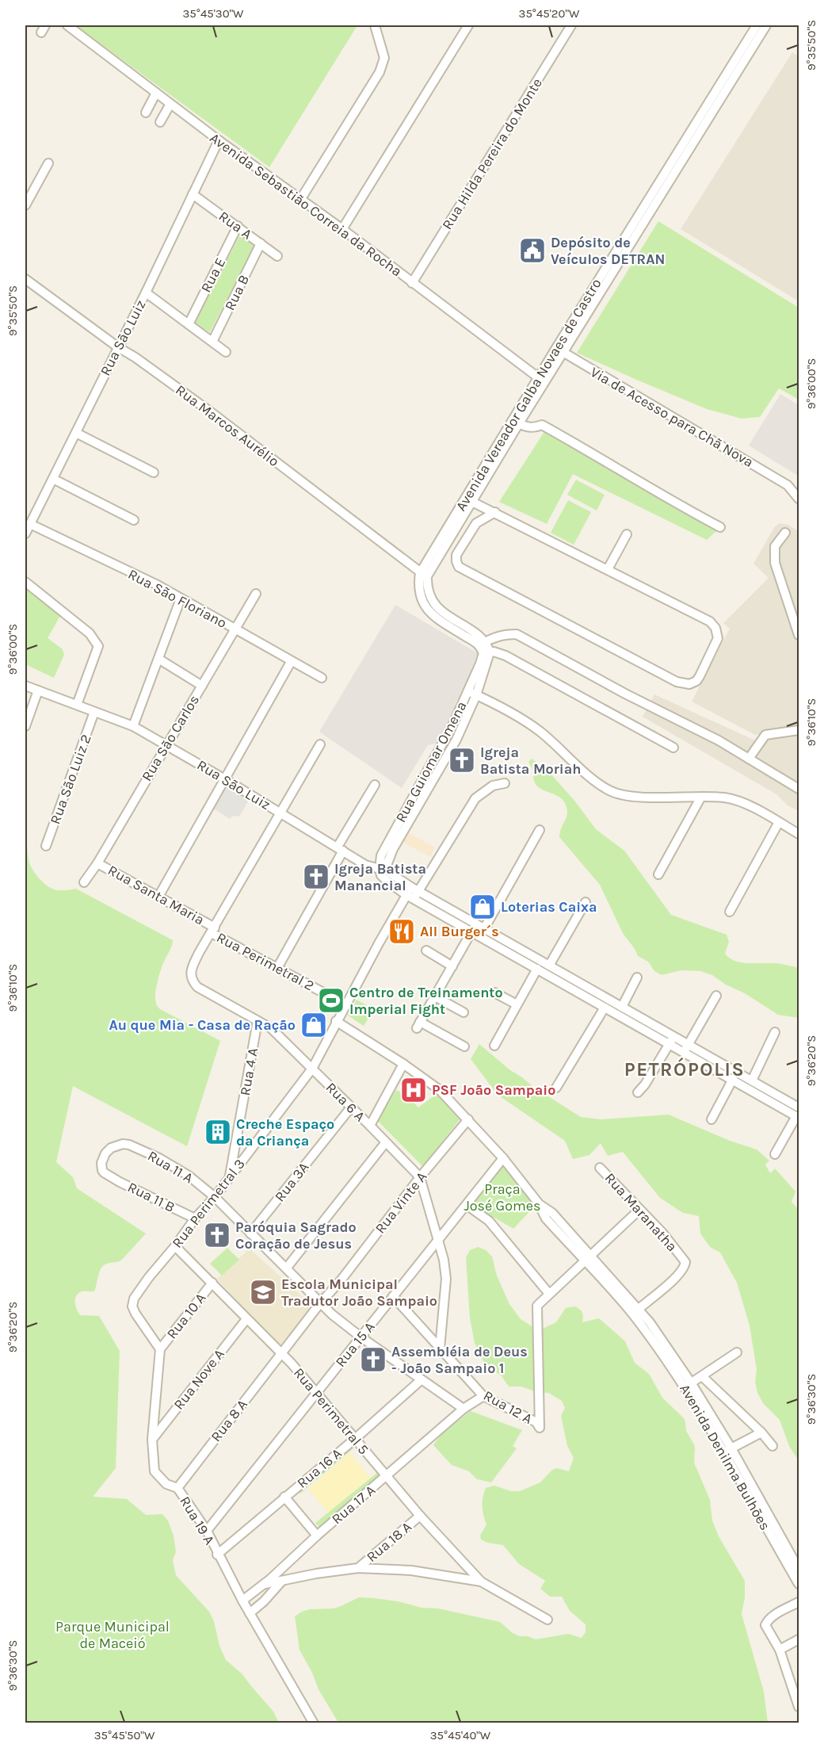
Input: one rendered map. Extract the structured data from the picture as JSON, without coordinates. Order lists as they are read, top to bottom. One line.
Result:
{"streets":{"street":["Rua Hilda Pereira do Monte","Avenida Sebastião Correia da Rocha","Rua A","Rua E","Rua B","Rua São Luiz","Avenida Vereador Galba Novaes de Castro","Via de Acesso para Chã Nova","Rua Marcos Aurélio","Rua São Floriano","Rua São Carlos","Rua Guiomar Omena","Rua São Luiz 2","Rua Santa Maria","Rua Perimetral 2","Rua 4 A","Rua 6 A","Rua 11 A","Rua 3A","Rua 11 B","Rua Vinte A","Rua Perimetral 3","Rua Maranatha","Rua 10 A","Rua 15 A","Rua Nove A","Rua 12 A","Rua Perimetral 5","Rua 8 A","Avenida Denilma Bulhões","Rua 16 A","Rua 17 A","Rua 19 A","Rua 18 A"]},"crossings":[["Rua Hilda Pereira do Monte","Avenida Sebastião Correia da Rocha"],["Avenida Sebastião Correia da Rocha","Rua São Luiz"],["Avenida Sebastião Correia da Rocha","Avenida Vereador Galba Novaes de Castro"],["Rua A","Rua E"],["Rua A","Rua B"],["Rua A","Rua São Luiz"],["Rua São Luiz","Rua Marcos Aurélio"],["Rua São Luiz","Rua São Floriano"],["Rua São Luiz","Rua São Carlos"],["Rua São Luiz","Rua Guiomar Omena"],["Rua São Luiz","Rua São Luiz 2"],["Rua São Luiz","Rua 6 A"],["Avenida Vereador Galba Novaes de Castro","Via de Acesso para Chã Nova"],["Avenida Vereador Galba Novaes de Castro","Rua Marcos Aurélio"],["Rua São Floriano","Rua São Carlos"],["Rua São Carlos","Rua Santa Maria"],["Rua Santa Maria","Rua Perimetral 2"],["Rua Santa Maria","Rua 6 A"],["Rua Perimetral 2","Rua 6 A"],["Rua Perimetral 2","Rua Perimetral 3"],["Rua 4 A","Rua 6 A"],["Rua 4 A","Rua Perimetral 3"],["Rua 6 A","Rua 3A"],["Rua 6 A","Rua Vinte A"],["Rua 6 A","Rua Perimetral 3"],["Rua 6 A","Rua 15 A"],["Rua 6 A","Rua 12 A"],["Rua 11 A","Rua 3A"],["Rua 11 A","Rua 11 B"],["Rua 11 A","Rua Vinte A"],["Rua 11 A","Rua Perimetral 3"],["Rua 11 A","Rua 15 A"],["Rua 11 A","Rua 16 A"],["Rua 11 A","Rua 17 A"],["Rua 11 B","Rua Perimetral 3"],["Rua Vinte A","Rua Perimetral 5"],["Rua Vinte A","Rua 8 A"],["Rua Vinte A","Avenida Denilma Bulhões"],["Rua Perimetral 3","Rua 10 A"],["Rua Perimetral 3","Rua Perimetral 5"],["Rua Perimetral 3","Avenida Denilma Bulhões"],["Rua Perimetral 3","Rua 19 A"],["Rua Maranatha","Avenida Denilma Bulhões"],["Rua 10 A","Rua Perimetral 5"],["Rua 10 A","Rua 19 A"],["Rua 15 A","Rua 12 A"],["Rua 15 A","Rua Perimetral 5"],["Rua 15 A","Avenida Denilma Bulhões"],["Rua 15 A","Rua 19 A"],["Rua Nove A","Rua Perimetral 5"],["Rua Nove A","Rua 19 A"],["Rua 12 A","Rua 17 A"],["Rua Perimetral 5","Rua 8 A"],["Rua Perimetral 5","Rua 16 A"],["Rua Perimetral 5","Rua 17 A"],["Rua Perimetral 5","Rua 18 A"],["Rua 8 A","Rua 19 A"],["Rua 16 A","Rua 19 A"],["Rua 17 A","Rua 19 A"]],"districts":["PETRÓPOLIS"],"parks":["Praça José Gomes","Parque Municipal de Maceió"],"places":{"public building":["Depósito de Veículos DETRAN"],"church":["Igreja Batista Moriah","Igreja Batista Manancial","Paróquia Sagrado Coração de Jesus","Assembléia de Deus - João Sampaio 1"],"shop":["Loterias Caixa","Au que Mia - Casa de Ração"],"restaurant":["All Burger´s"],"sports":["Centro de Treinamento Imperial Fight"],"hospital":["PSF João Sampaio"],"building":["Creche Espaço da Criança"],"school or university":["Escola Municipal Tradutor João Sampaio"]},"coordinates":["35°45'30\"W","35°45'20\"W","9°35'50\"S","9°36'00\"S","9°36'10\"S","9°36'20\"S","9°36'30\"S","35°45'50\"W","35°45'40\"W"]}
